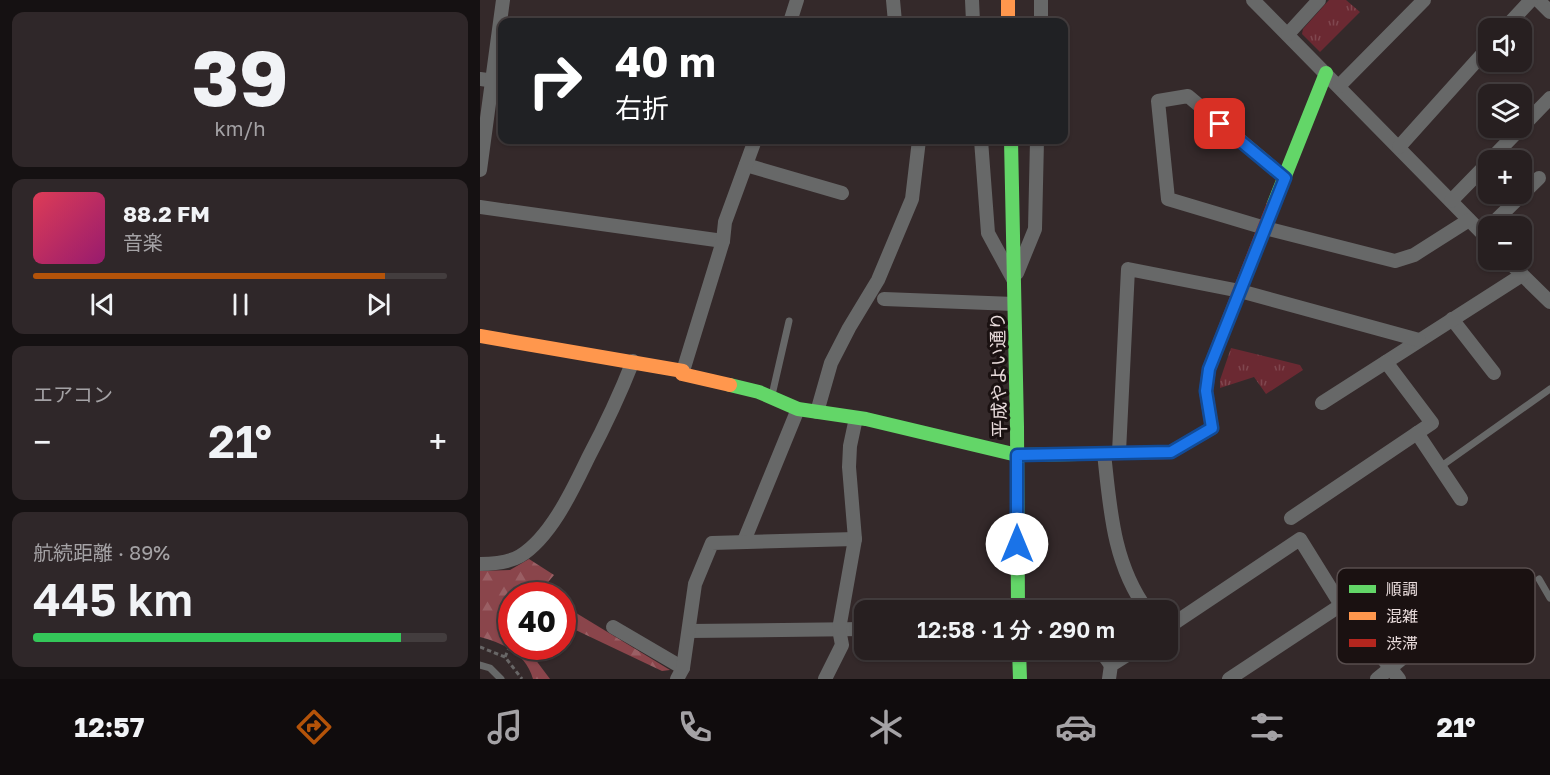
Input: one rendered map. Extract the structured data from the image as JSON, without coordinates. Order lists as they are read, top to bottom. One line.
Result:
{"streets":{"street":["平成やよい通り"]},"legend":["順調","混雑","渋滞"],"page":{"tile":[["39","km/h"],"エアコン",["航続距離 · 89%","445 km"]],"map_buttons":["+","−"],"turn":["40 m","右折"],"song":["88.2 FM","音楽"],"heat":["−","21°","+"],"limit":"40","trip":"12:58 · 1 分 · 290 m","tabs":["12:57","21°"]}}
